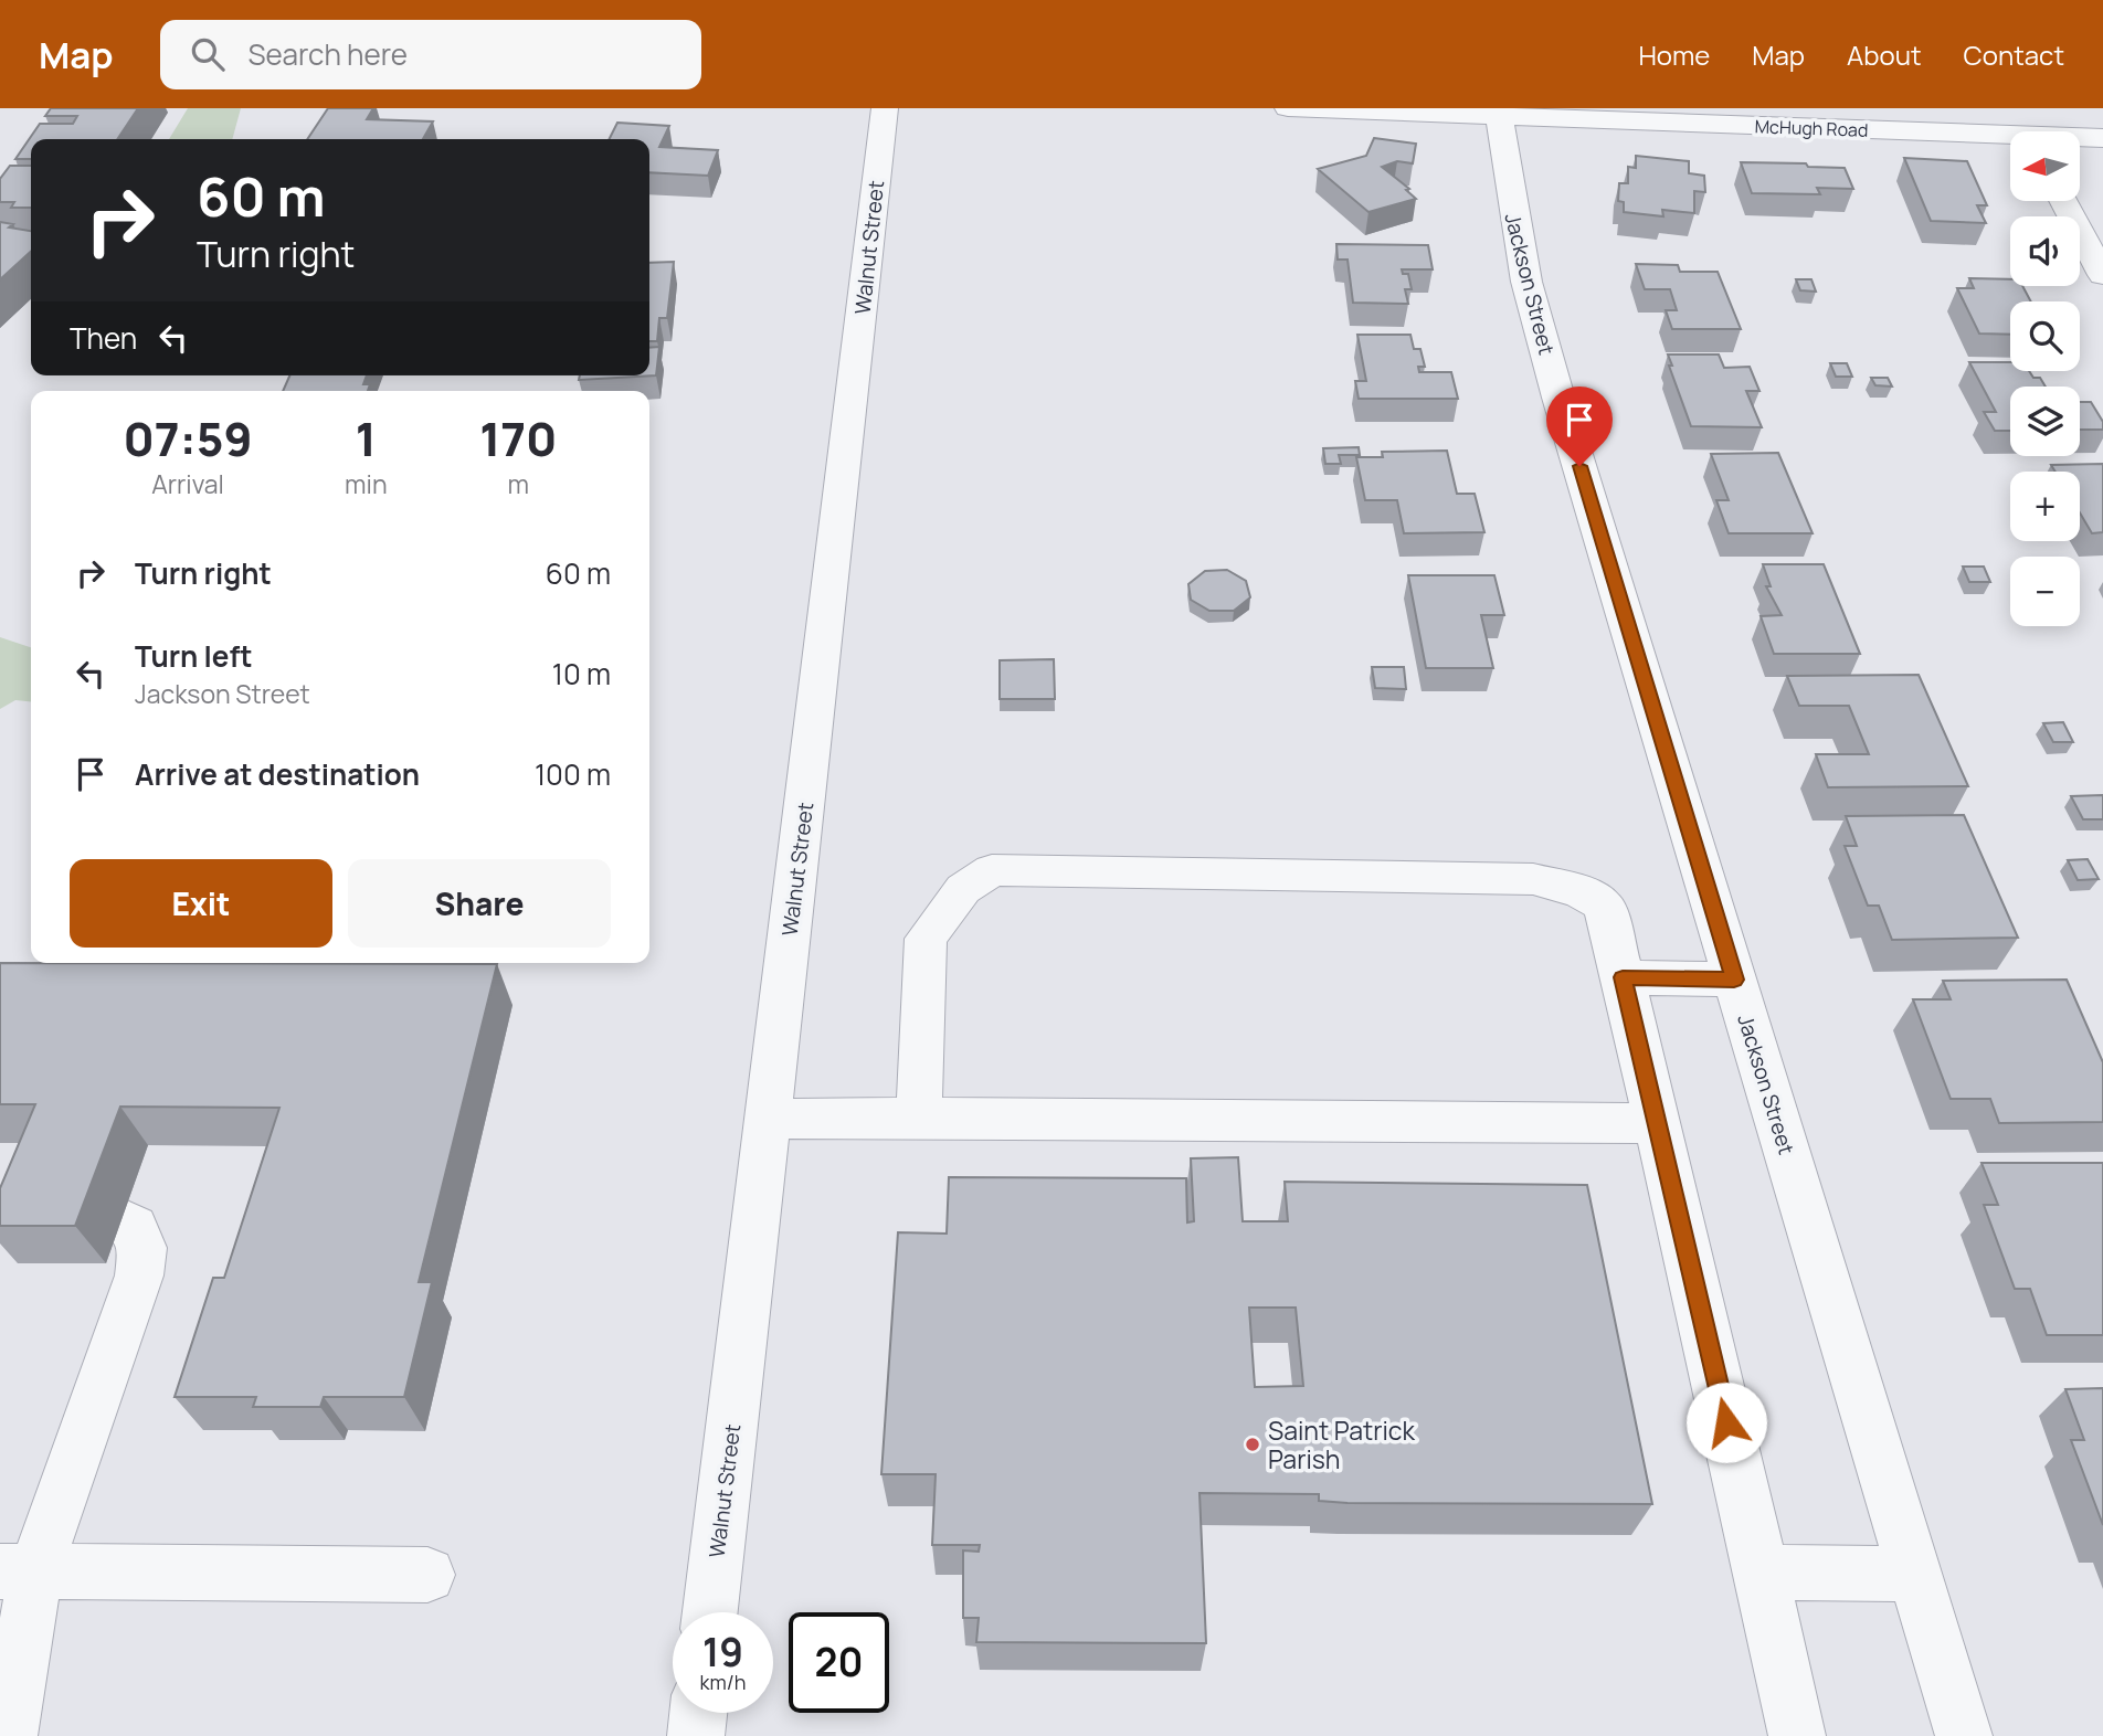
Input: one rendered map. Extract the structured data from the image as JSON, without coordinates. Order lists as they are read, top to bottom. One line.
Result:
{"streets":{"street":["McHugh Road","Walnut Street","Jackson Street"]},"crossings":[["McHugh Road","Jackson Street"]],"places":["Saint Patrick Parish"],"north":"left","page":{"header":"Map","search":"Search here","nav":["Home","Map","About","Contact"],"map_buttons":["+","−"],"turn":["60 m","Turn right"],"then":"Then","eta":["07:59","Arrival","1","min","170","m"],"list":[{"name":"Turn right","value":"60 m"},{"name":"Turn left","note":"Jackson Street","value":"10 m"},{"name":"Arrive at destination","value":"100 m"}],"buttons":["Exit","Share"],"speed":"19 km/h","limit":"20"}}
